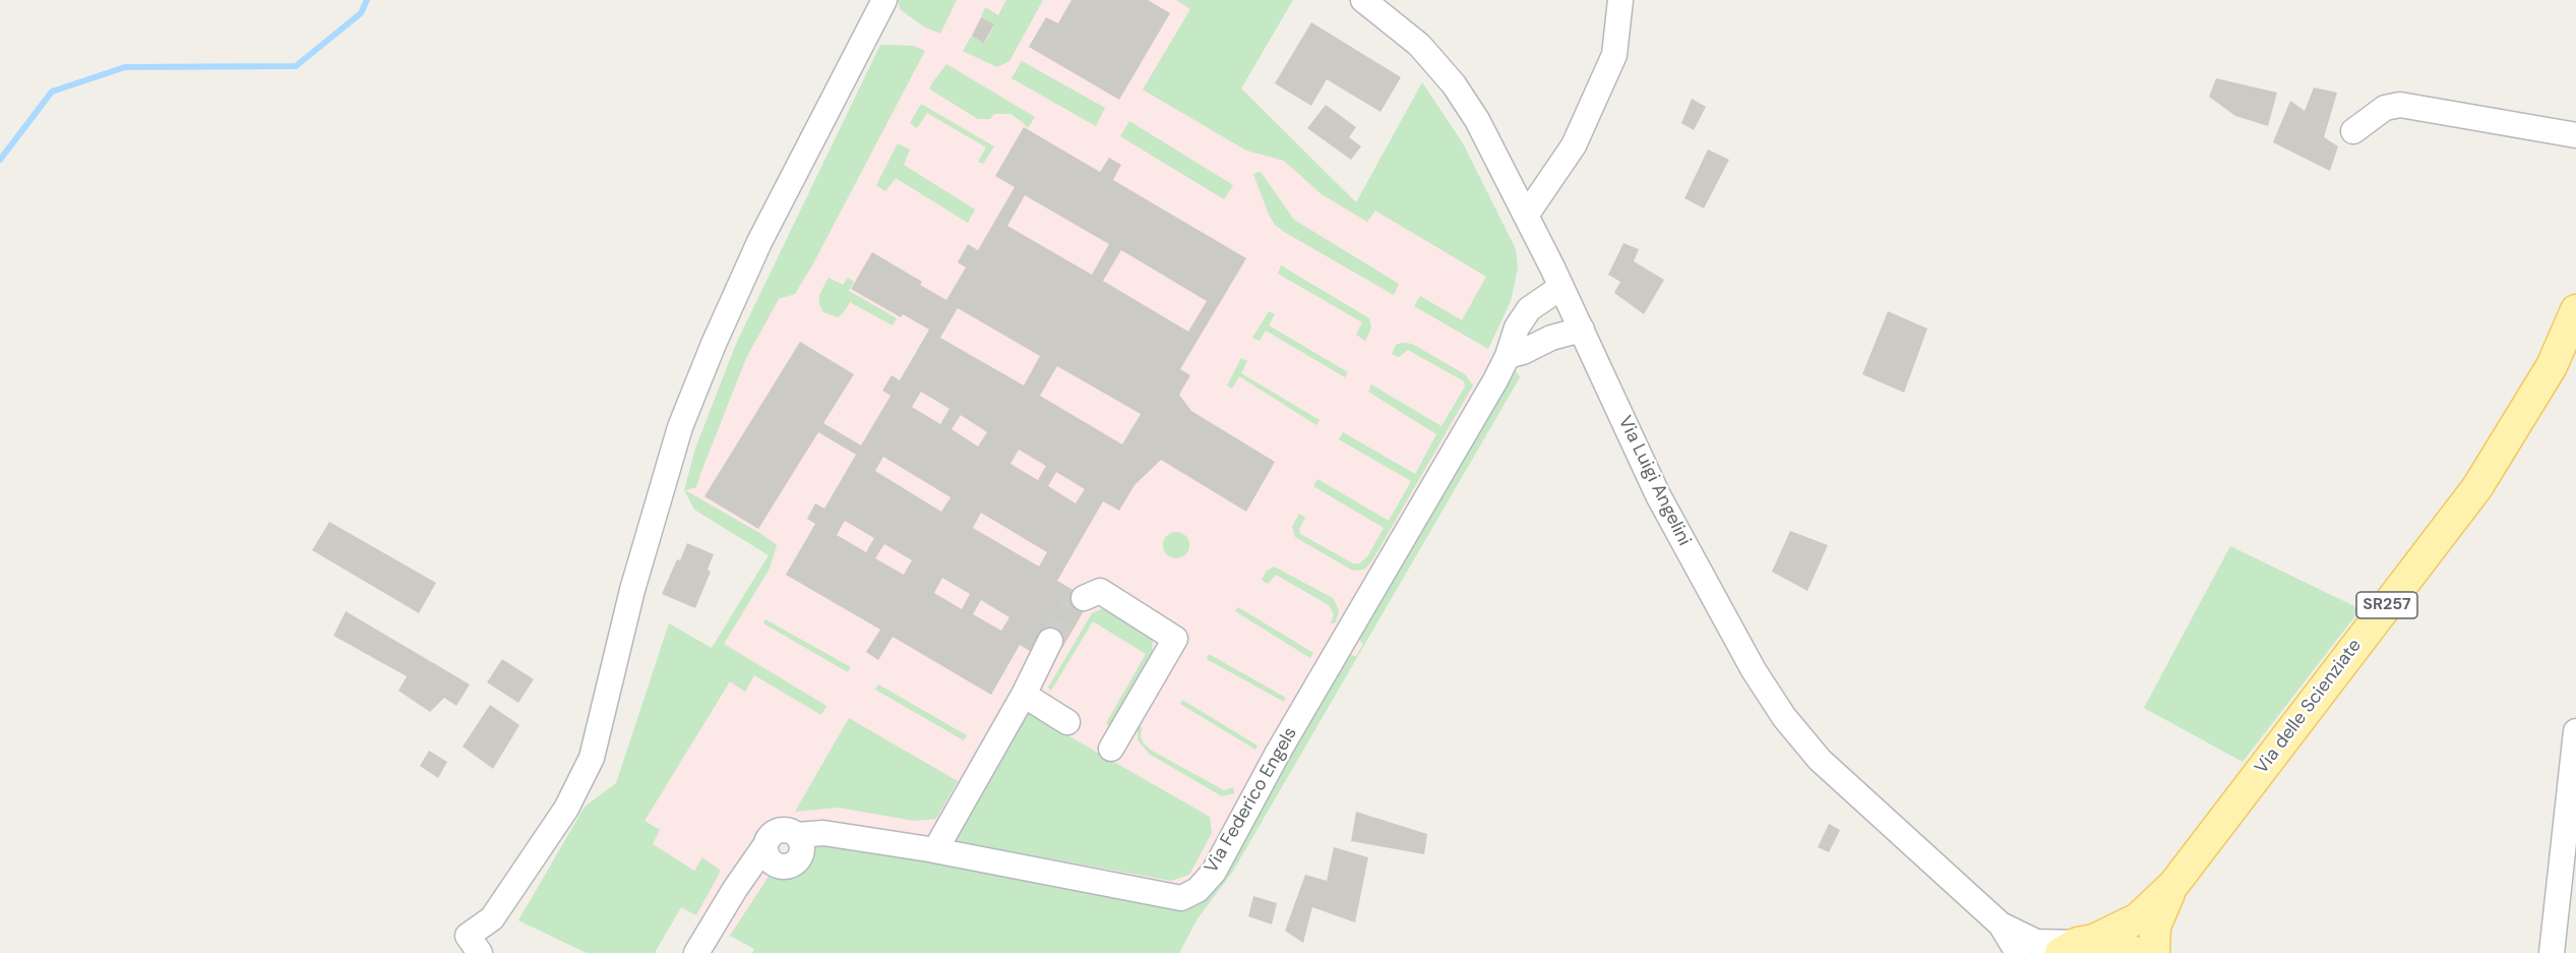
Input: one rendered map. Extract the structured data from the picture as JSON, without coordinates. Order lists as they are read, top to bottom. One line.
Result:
{"streets":{"main road":["SR257","Via delle Scienziate"],"street":["Via Luigi Angelini","Via Federico Engels"]},"crossings":[["Via Luigi Angelini","Via delle Scienziate"],["Via Luigi Angelini","Via Federico Engels"]]}
